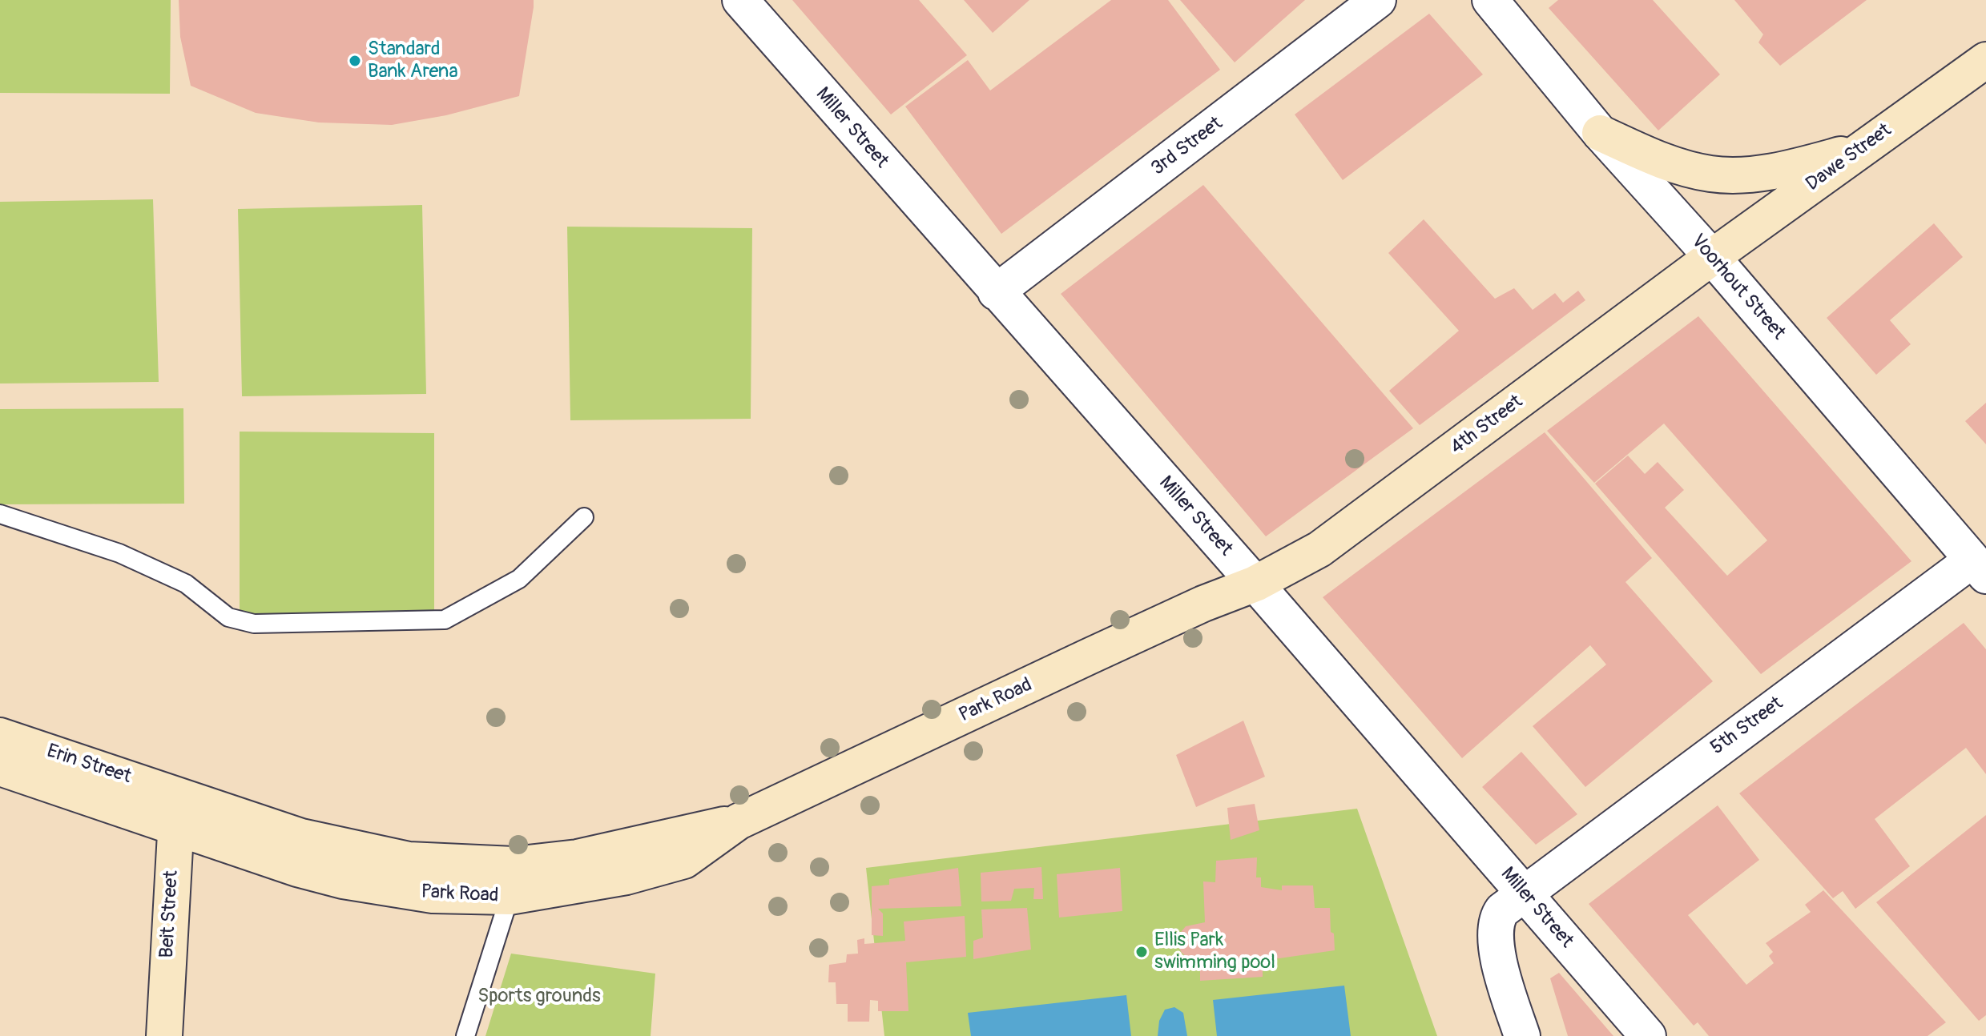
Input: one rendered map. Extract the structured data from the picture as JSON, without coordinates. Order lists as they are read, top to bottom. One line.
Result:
{"streets":{"street":["Miller Street","3rd Street","Dawe Street","Voorhout Street","4th Street","Park Road","5th Street","Erin Street","Beit Street"]},"crossings":[["Miller Street","3rd Street"],["Miller Street","4th Street"],["Miller Street","Park Road"],["Miller Street","5th Street"],["Dawe Street","Voorhout Street"],["Dawe Street","4th Street"],["Voorhout Street","4th Street"],["Voorhout Street","5th Street"],["4th Street","Park Road"],["Park Road","Erin Street"],["Park Road","Beit Street"],["Erin Street","Beit Street"]],"parks":["Sports grounds"],"places":["Standard Bank Arena","Ellis Park swimming pool"]}
